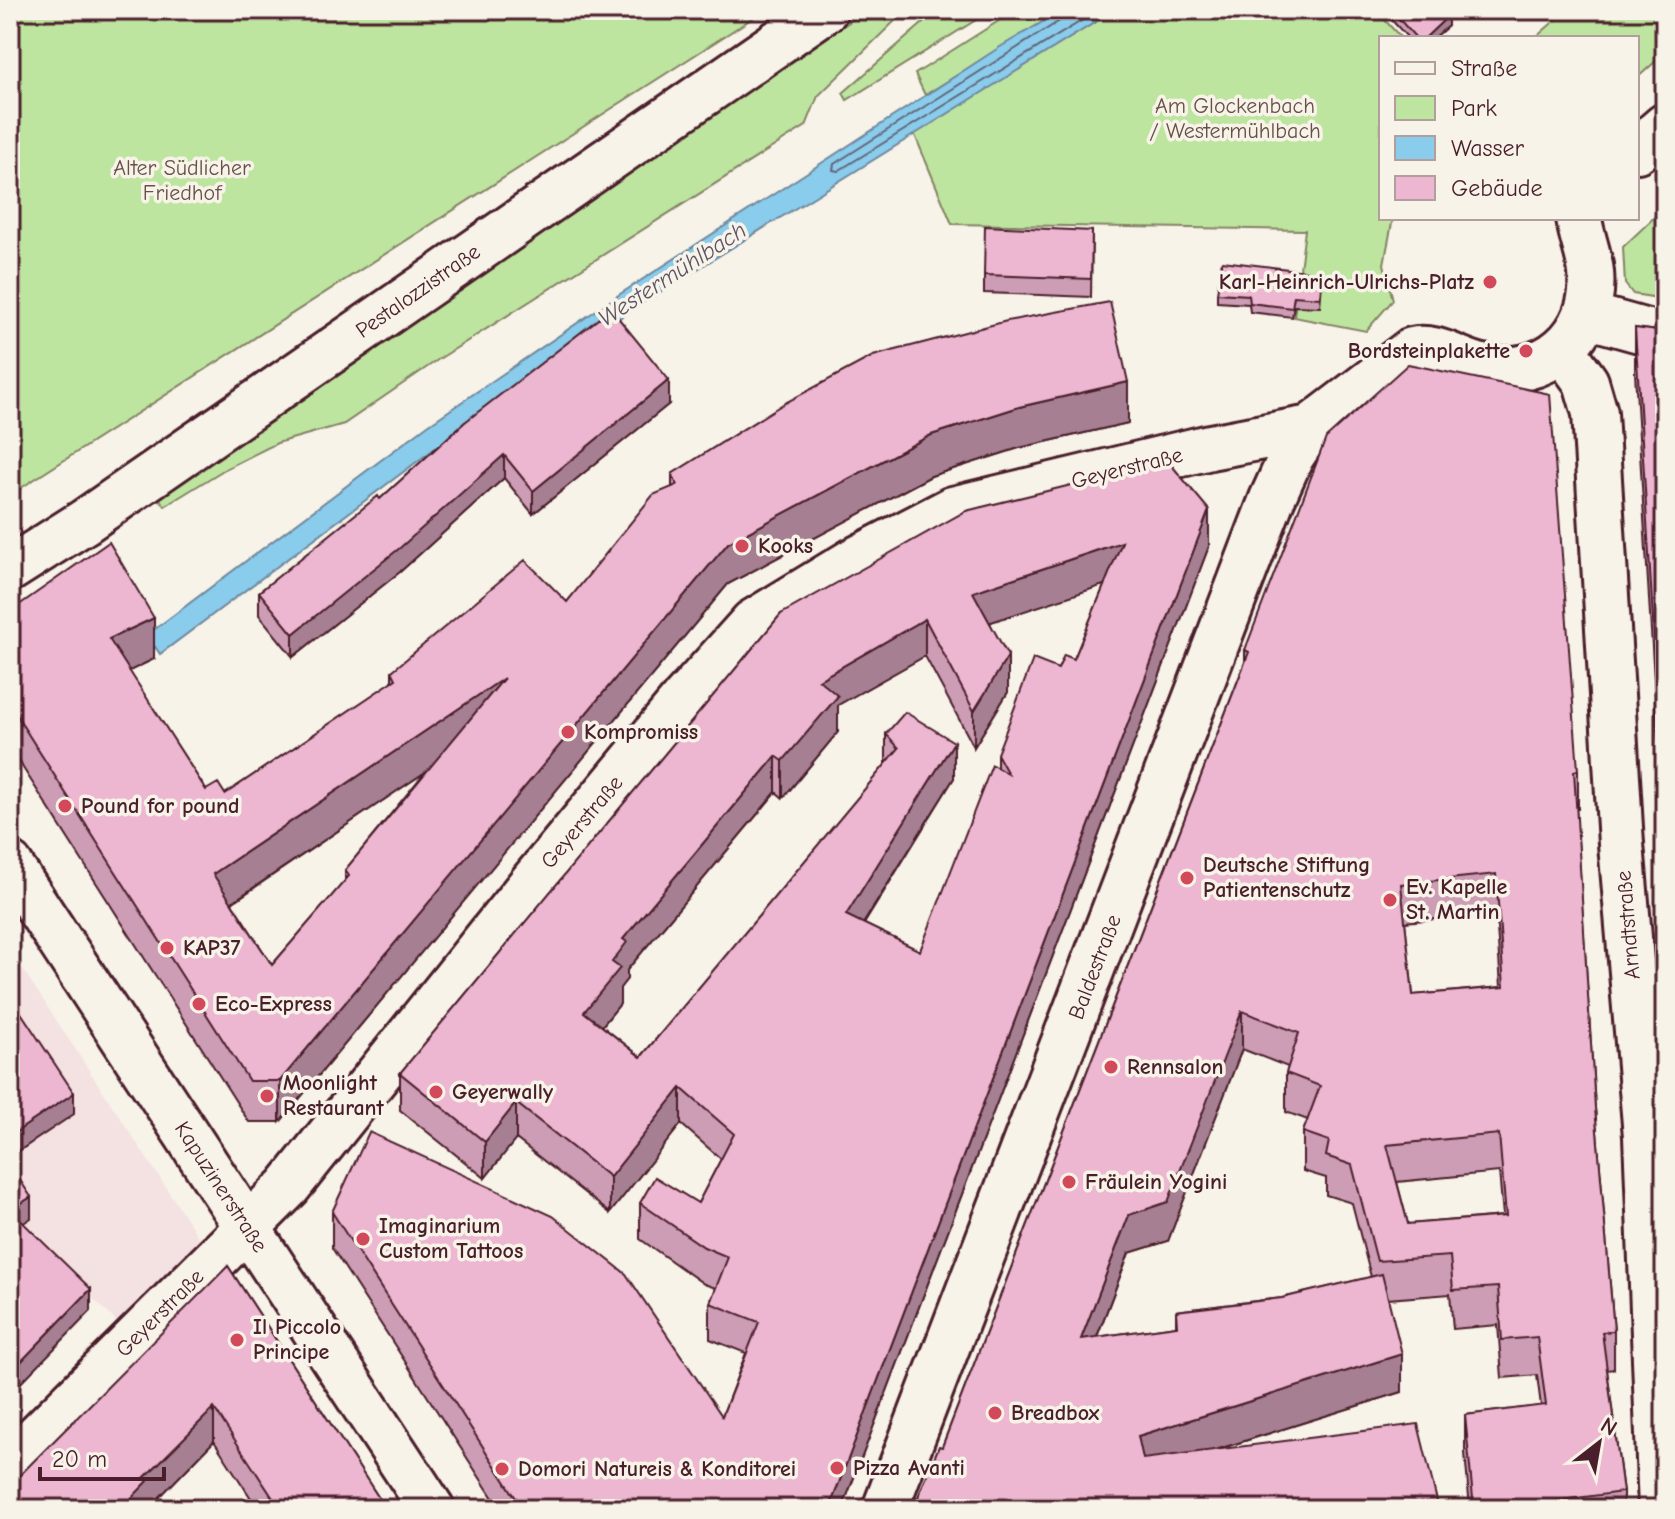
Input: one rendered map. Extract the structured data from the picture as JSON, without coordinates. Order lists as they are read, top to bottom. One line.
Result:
{"streets":{"street":["Pestalozzistraße","Geyerstraße","Arndtstraße","Baldestraße","Kapuzinerstraße"]},"crossings":[["Geyerstraße","Baldestraße"],["Geyerstraße","Kapuzinerstraße"]],"water":["Westermühlbach"],"parks":["Am Glockenbach / Westermühlbach","Alter Südlicher Friedhof"],"places":["Karl-Heinrich-Ulrichs-Platz","Bordsteinplakette","Kooks","Kompromiss","Pound for pound","Deutsche Stiftung Patientenschutz","Ev. Kapelle St. Martin","KAP37","Eco-Express","Rennsalon","Geyerwally","Moonlight Restaurant","Fräulein Yogini","Imaginarium Custom Tattoos","Il Piccolo Principe","Breadbox","Pizza Avanti","Domori Natureis & Konditorei"],"legend":["Straße","Park","Wasser","Gebäude"],"scale_bar":"20 m","north":"top right"}
